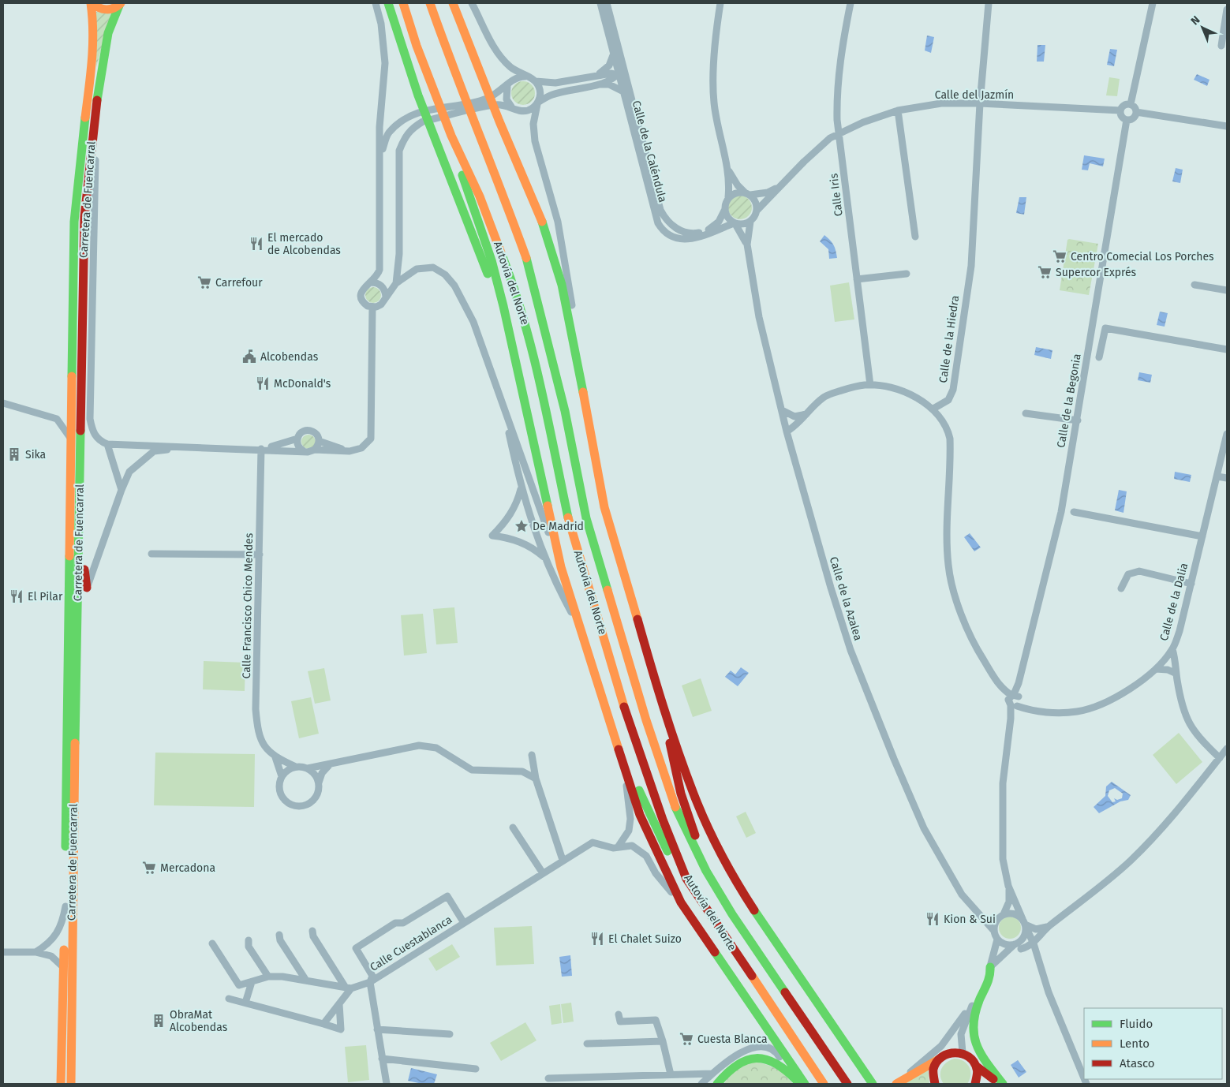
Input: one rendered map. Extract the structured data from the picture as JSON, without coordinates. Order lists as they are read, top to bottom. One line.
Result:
{"streets":{"main road":["Carretera de Fuencarral","Autovía del Norte"],"street":["Calle del Jazmín","Calle de la Caléndula","Calle Iris","Calle de la Hiedra","Calle de la Begonia","Calle de la Azalea","Calle de la Dalia","Calle Francisco Chico Mendes","Calle Cuestablanca"]},"crossings":[["Calle del Jazmín","Calle de la Caléndula"],["Calle del Jazmín","Calle Iris"],["Calle del Jazmín","Calle de la Hiedra"],["Calle del Jazmín","Calle de la Begonia"],["Calle del Jazmín","Calle de la Azalea"],["Calle de la Caléndula","Calle de la Azalea"]],"places":{"restaurant":["El mercado de Alcobendas","McDonald's","El Pilar","Kion & Sui","El Chalet Suizo"],"supermarket":["Centro Comecial Los Porches","Supercor Exprés","Carrefour","Mercadona","Cuesta Blanca"],"public building":["Alcobendas"],"building":["Sika","ObraMat Alcobendas"],"place":["De Madrid"]},"legend":["Fluido","Lento","Atasco"],"north":"top left"}
